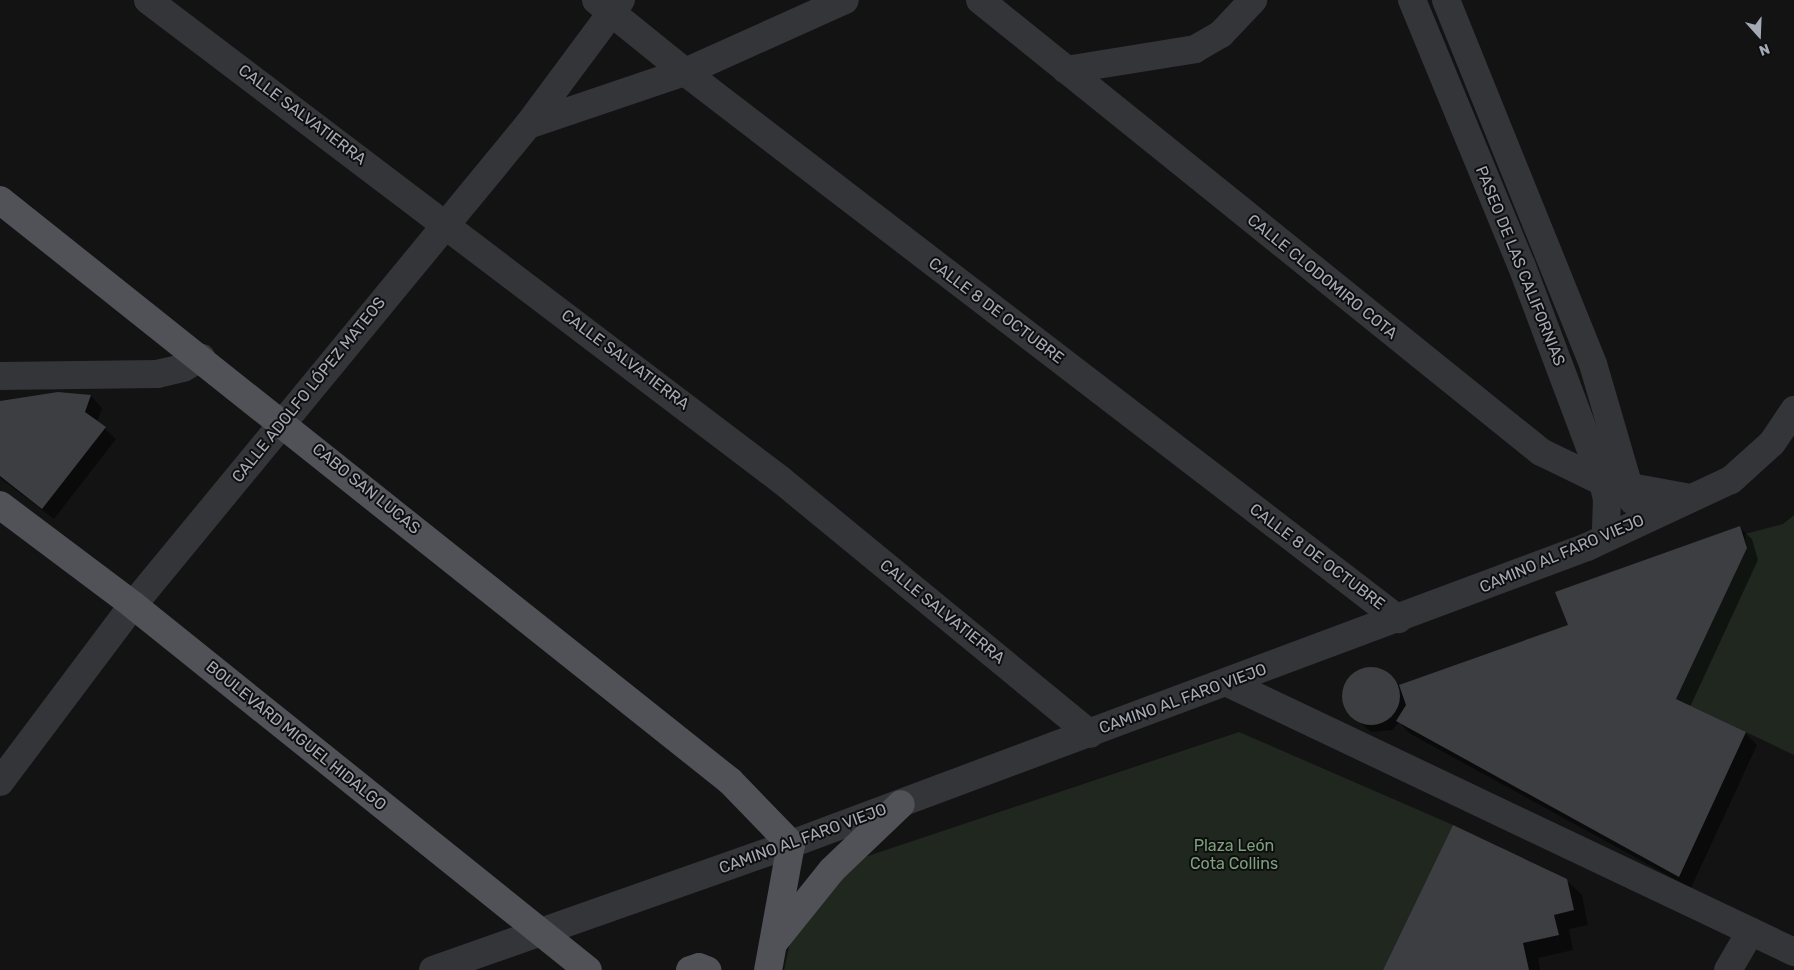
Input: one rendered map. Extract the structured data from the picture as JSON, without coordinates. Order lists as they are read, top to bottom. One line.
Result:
{"streets":{"main road":["CABO SAN LUCAS","BOULEVARD MIGUEL HIDALGO"],"street":["CALLE SALVATIERRA","PASEO DE LAS CALIFORNIAS","CALLE CLODOMIRO COTA","CALLE 8 DE OCTUBRE","CALLE ADOLFO LÓPEZ MATEOS","CAMINO AL FARO VIEJO"]},"crossings":[["CALLE SALVATIERRA","CALLE ADOLFO LÓPEZ MATEOS"],["CALLE SALVATIERRA","CAMINO AL FARO VIEJO"],["PASEO DE LAS CALIFORNIAS","CALLE CLODOMIRO COTA"],["PASEO DE LAS CALIFORNIAS","CAMINO AL FARO VIEJO"],["CALLE CLODOMIRO COTA","CAMINO AL FARO VIEJO"],["CALLE 8 DE OCTUBRE","CALLE ADOLFO LÓPEZ MATEOS"],["CALLE 8 DE OCTUBRE","CAMINO AL FARO VIEJO"],["CALLE ADOLFO LÓPEZ MATEOS","CABO SAN LUCAS"],["CALLE ADOLFO LÓPEZ MATEOS","BOULEVARD MIGUEL HIDALGO"],["CABO SAN LUCAS","CAMINO AL FARO VIEJO"],["CAMINO AL FARO VIEJO","BOULEVARD MIGUEL HIDALGO"]],"parks":["Plaza León Cota Collins"],"north":"bottom"}
